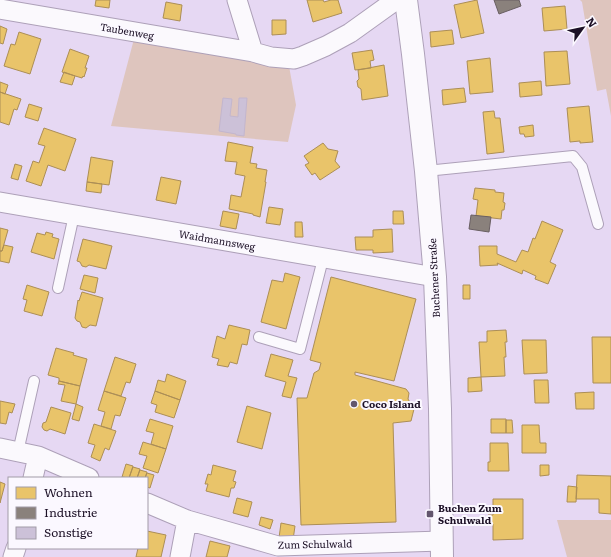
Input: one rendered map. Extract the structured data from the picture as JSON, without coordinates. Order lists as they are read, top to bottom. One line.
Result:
{"streets":{"street":["Taubenweg","Waidmannsweg","Buchener Straße","Zum Schulwald"]},"crossings":[["Waidmannsweg","Buchener Straße"],["Buchener Straße","Zum Schulwald"]],"places":{"other":["Coco Island"],"transit":["Buchen Zum Schulwald"]},"legend":["Wohnen","Industrie","Sonstige"],"north":"top right"}
